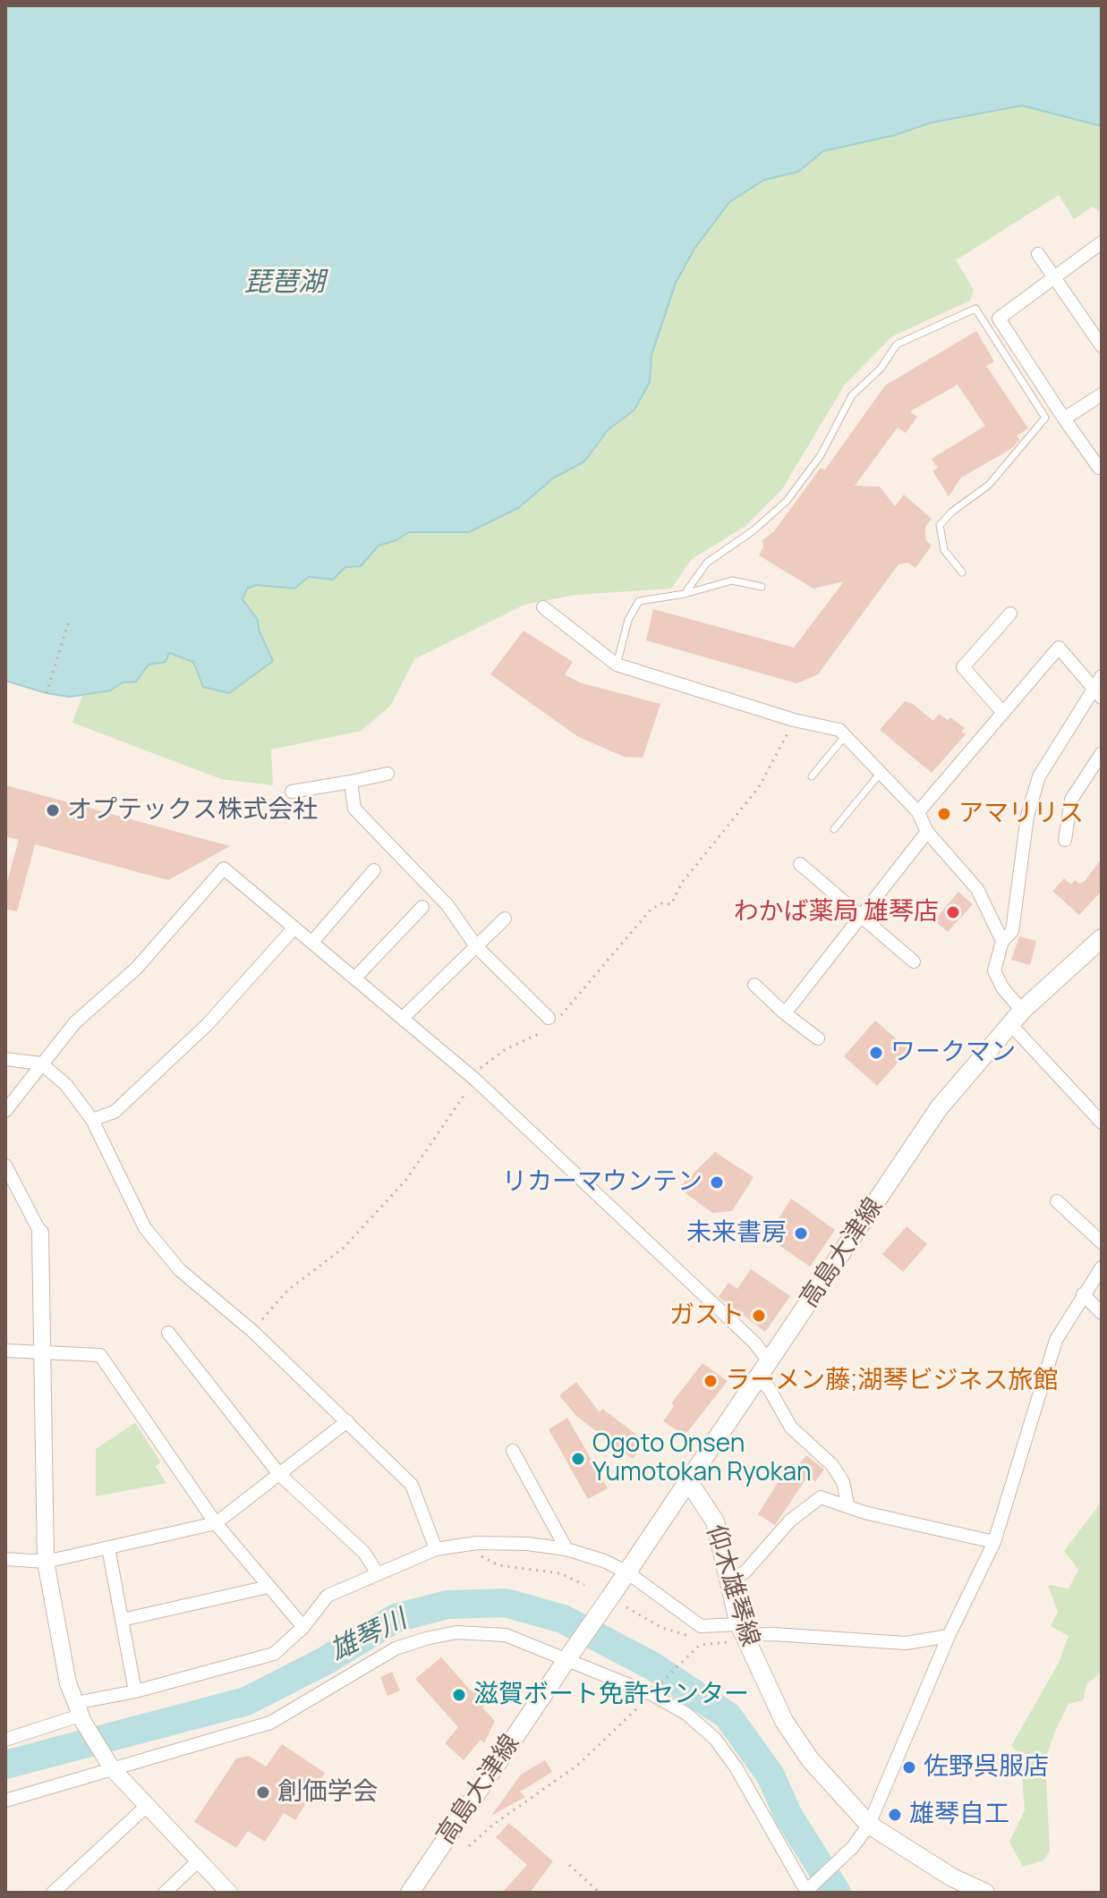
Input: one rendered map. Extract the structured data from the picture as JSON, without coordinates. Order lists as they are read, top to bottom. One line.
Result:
{"streets":{"main road":["高島大津線","仰木雄琴線"]},"crossings":[["高島大津線","仰木雄琴線"]],"water":["琵琶湖","雄琴川"],"places":["オプテックス株式会社","アマリリス","わかば薬局 雄琴店","ワークマン","リカーマウンテン","未来書房","ガスト","ラーメン藤;湖琴ビジネス旅館","Ogoto Onsen Yumotokan Ryokan","滋賀ボート免許センター","佐野呉服店","創価学会","雄琴自工"]}
